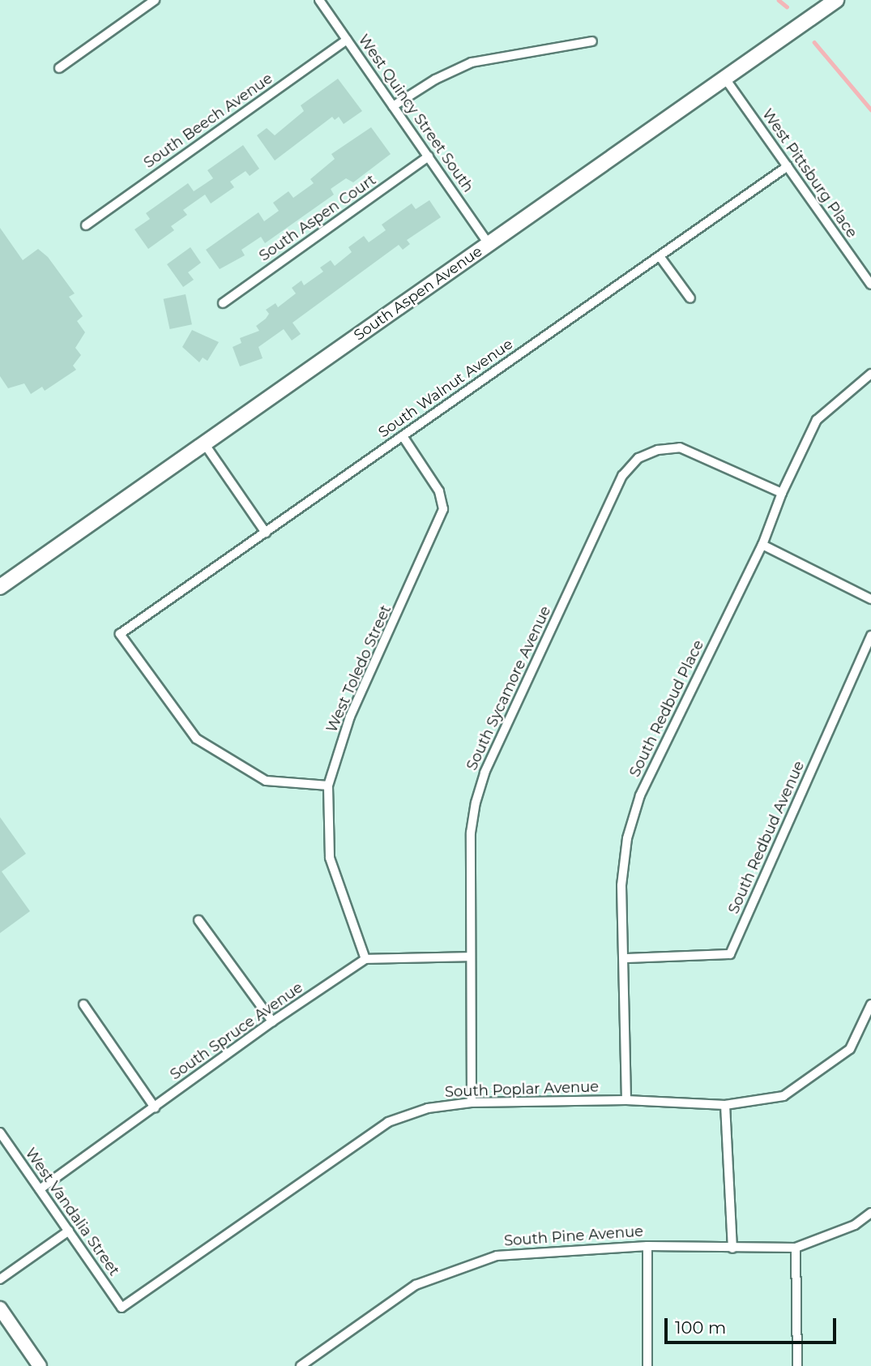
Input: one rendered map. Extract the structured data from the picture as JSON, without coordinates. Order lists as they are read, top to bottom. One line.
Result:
{"streets":{"main road":["South Aspen Avenue"],"street":["West Quincy Street South","South Beech Avenue","West Pittsburg Place","South Aspen Court","South Walnut Avenue","West Toledo Street","South Sycamore Avenue","South Redbud Place","South Redbud Avenue","South Spruce Avenue","South Poplar Avenue","West Vandalia Street","South Pine Avenue"]},"crossings":[["West Quincy Street South","South Beech Avenue"],["West Quincy Street South","South Aspen Court"],["West Quincy Street South","South Aspen Avenue"],["West Pittsburg Place","South Aspen Avenue"],["West Pittsburg Place","South Walnut Avenue"],["South Walnut Avenue","West Toledo Street"],["West Toledo Street","South Spruce Avenue"],["South Sycamore Avenue","South Redbud Place"],["South Sycamore Avenue","South Poplar Avenue"],["South Redbud Place","South Redbud Avenue"],["South Redbud Place","South Poplar Avenue"],["South Spruce Avenue","West Vandalia Street"],["South Poplar Avenue","West Vandalia Street"]],"scale_bar":"100 m"}
